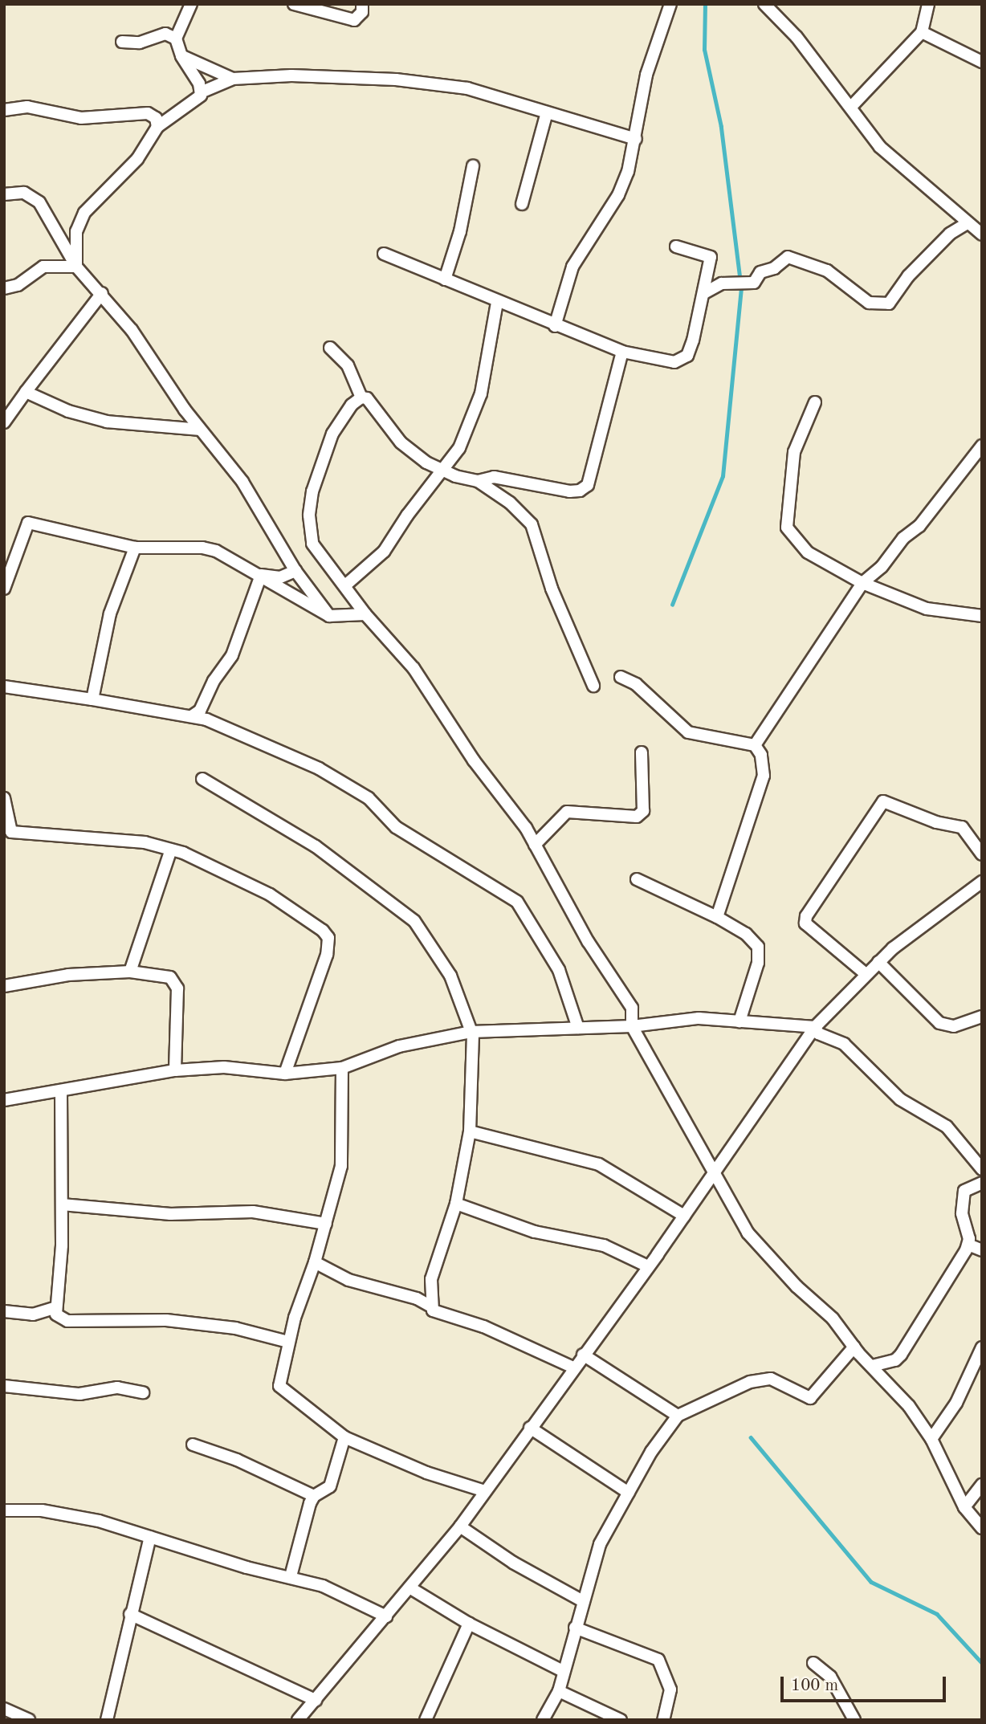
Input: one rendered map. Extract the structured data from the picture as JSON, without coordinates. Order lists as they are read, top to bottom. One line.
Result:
{"scale_bar":"100 m"}
